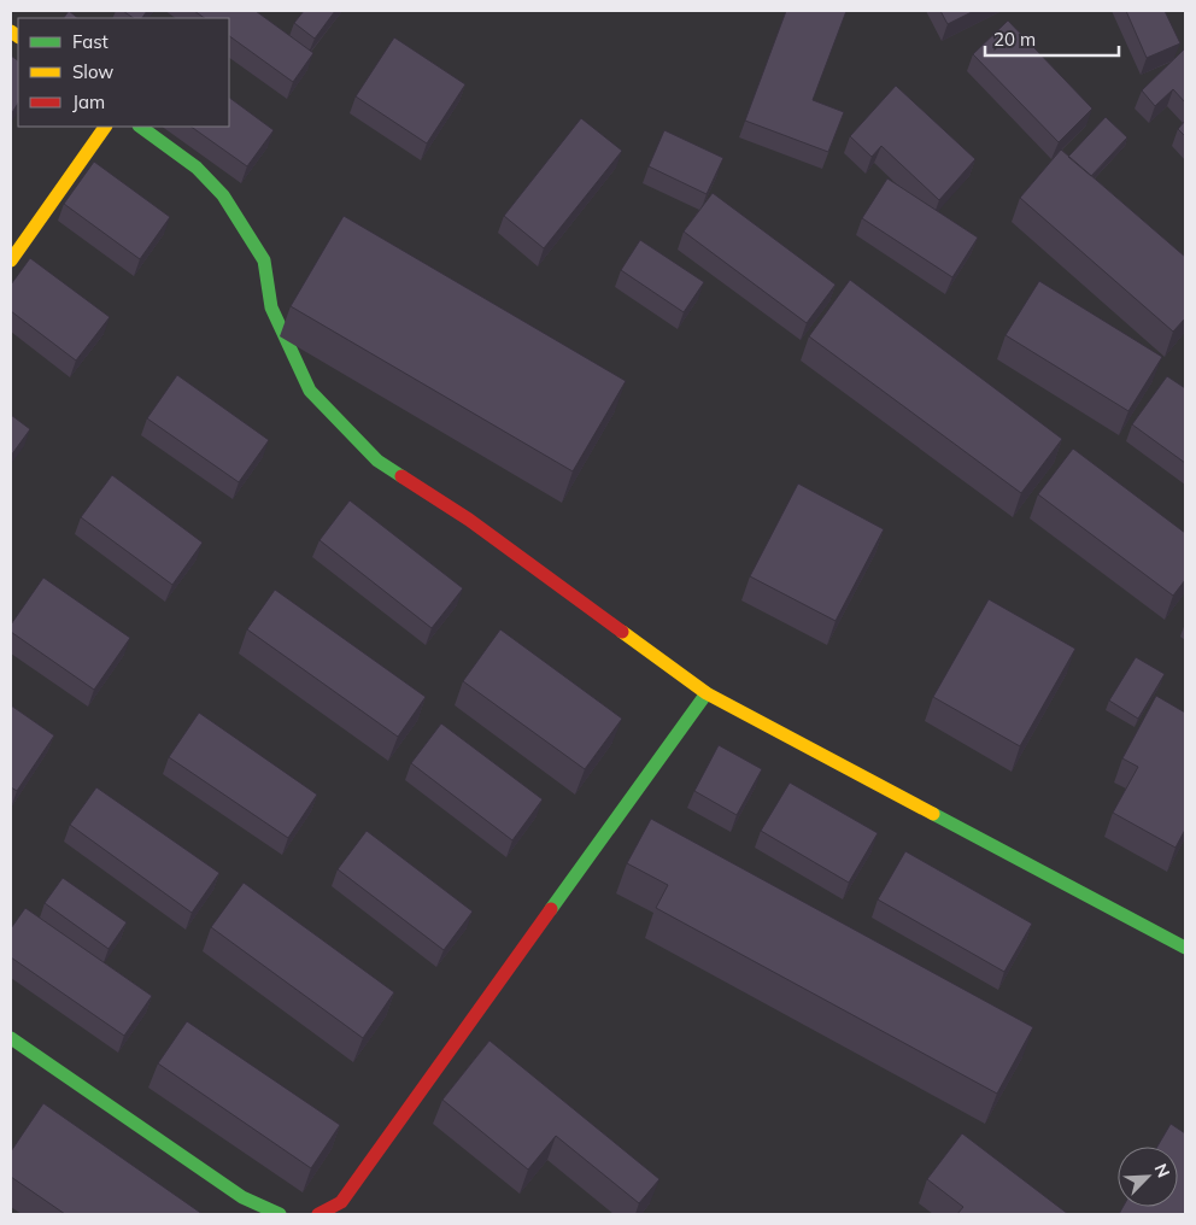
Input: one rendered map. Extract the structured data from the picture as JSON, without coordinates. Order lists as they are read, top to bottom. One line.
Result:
{"legend":["Fast","Slow","Jam"],"scale_bar":"20 m","north":"top right"}
